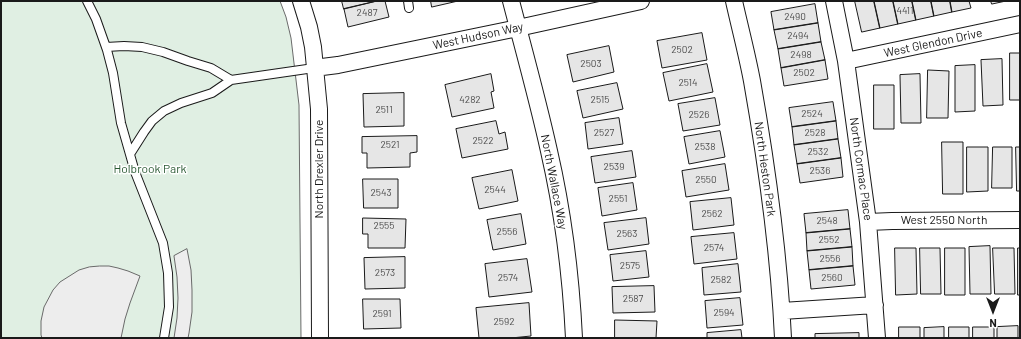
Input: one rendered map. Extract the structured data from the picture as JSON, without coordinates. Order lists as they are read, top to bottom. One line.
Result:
{"streets":{"street":["West Hudson Way","West Glendon Drive","North Drexler Drive","North Heston Park","North Cormac Place","North Wallace Way","West 2550 North"]},"crossings":[["West Hudson Way","North Drexler Drive"],["West Hudson Way","North Wallace Way"],["West Glendon Drive","North Cormac Place"],["North Cormac Place","West 2550 North"]],"parks":["Holbrook Park"],"house_numbers":["4411","2487","2490","2494","2502","2498","2503","2502","2514","4282","2515","2511","2524","2526","2527","2528","2522","2521","2538","2532","2539","2536","2550","2544","2543","2551","2562","2548","2555","2556","2563","2552","2574","2556","2575","2573","2574","2560","2582","2587","2594","2591","2592"],"north":"bottom"}
